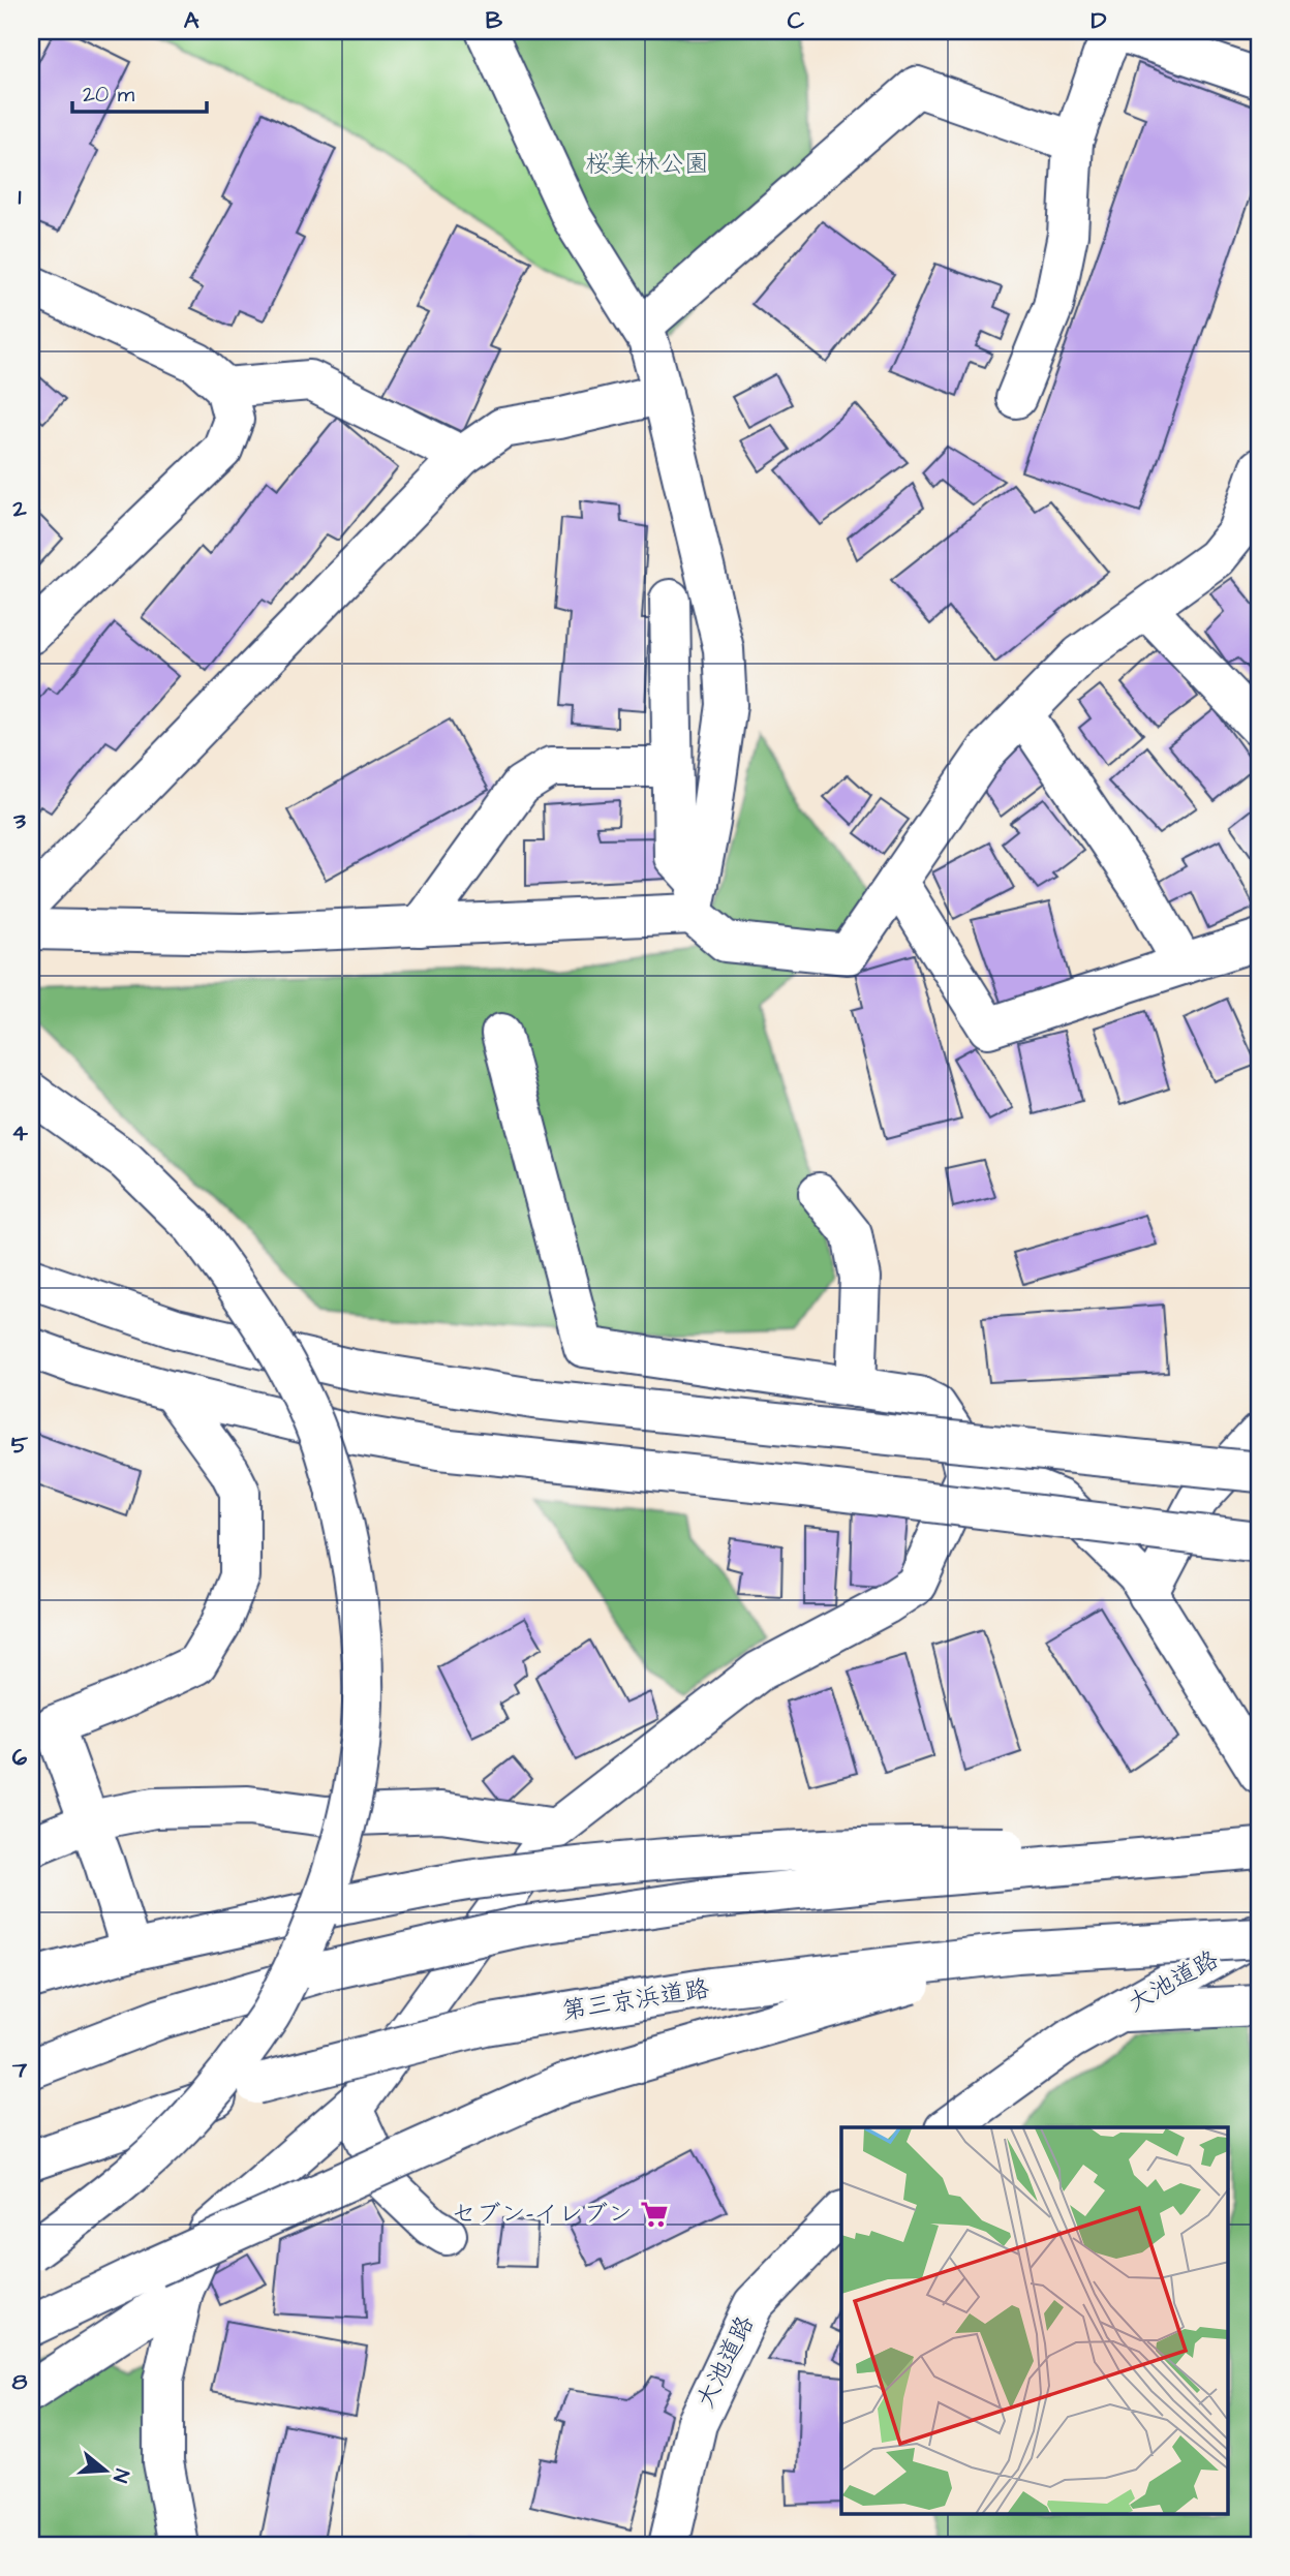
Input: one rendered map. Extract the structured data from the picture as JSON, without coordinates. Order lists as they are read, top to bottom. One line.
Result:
{"streets":{"main road":["大池道路","第三京浜道路"]},"crossings":[["大池道路","第三京浜道路"]],"parks":["桜美林公園"],"places":{"supermarket":["セブン-イレブン"]},"scale_bar":"20 m","north":"right","grid":{"columns":["A","B","C","D"],"rows":["1","2","3","4","5","6","7","8"]}}
